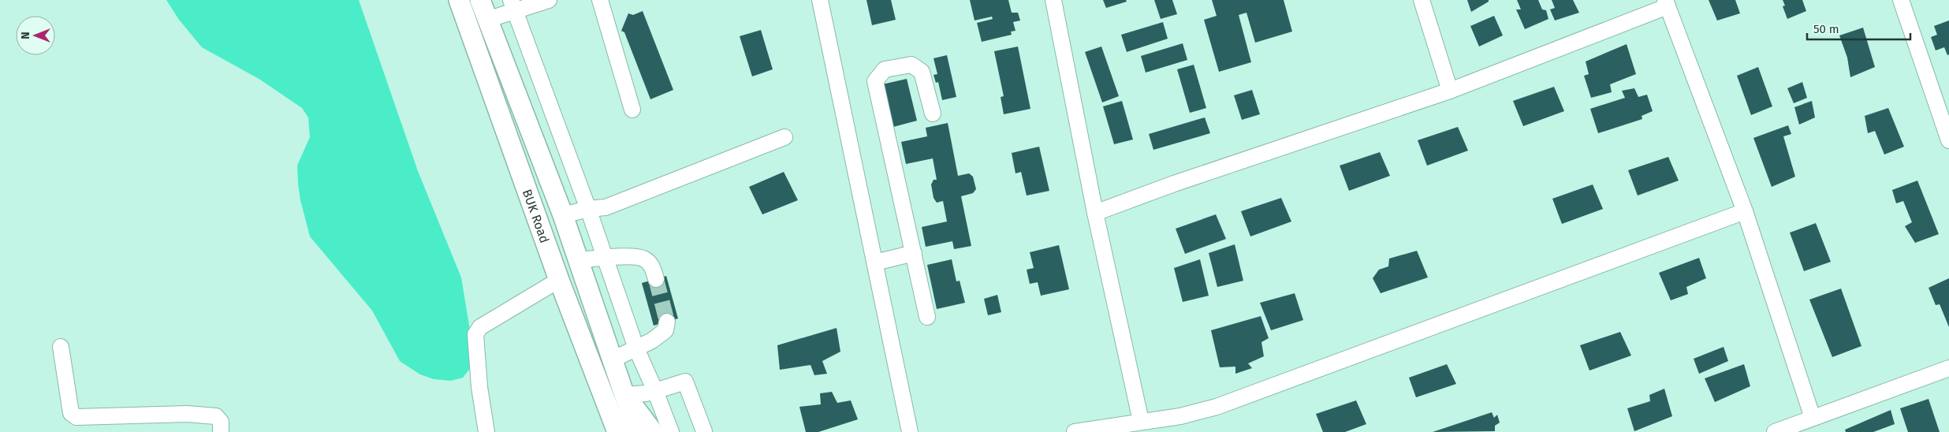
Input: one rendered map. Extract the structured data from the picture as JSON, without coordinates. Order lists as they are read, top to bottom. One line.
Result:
{"streets":{"main road":["BUK Road"]},"scale_bar":"50 m","north":"left"}
